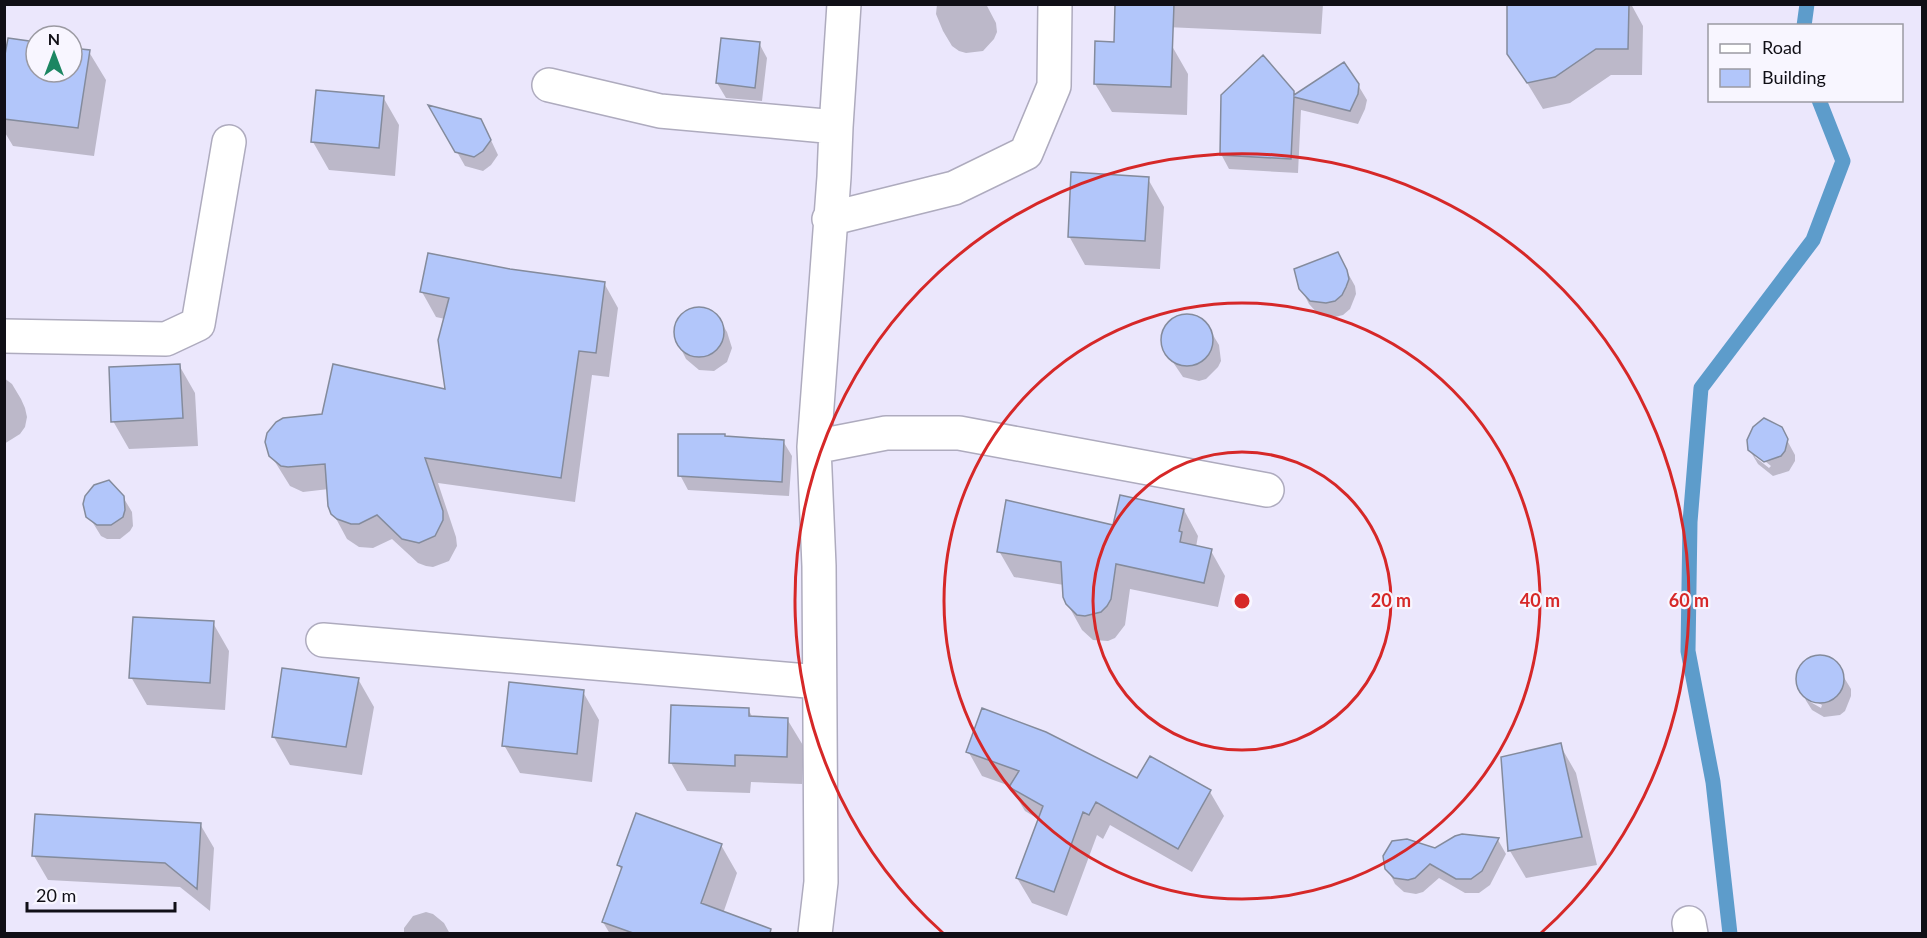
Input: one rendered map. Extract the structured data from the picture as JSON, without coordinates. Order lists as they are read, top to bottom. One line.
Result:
{"legend":["Road","Building"],"scale_bar":"20 m","north":"top","rings":["20 m","40 m","60 m"]}
